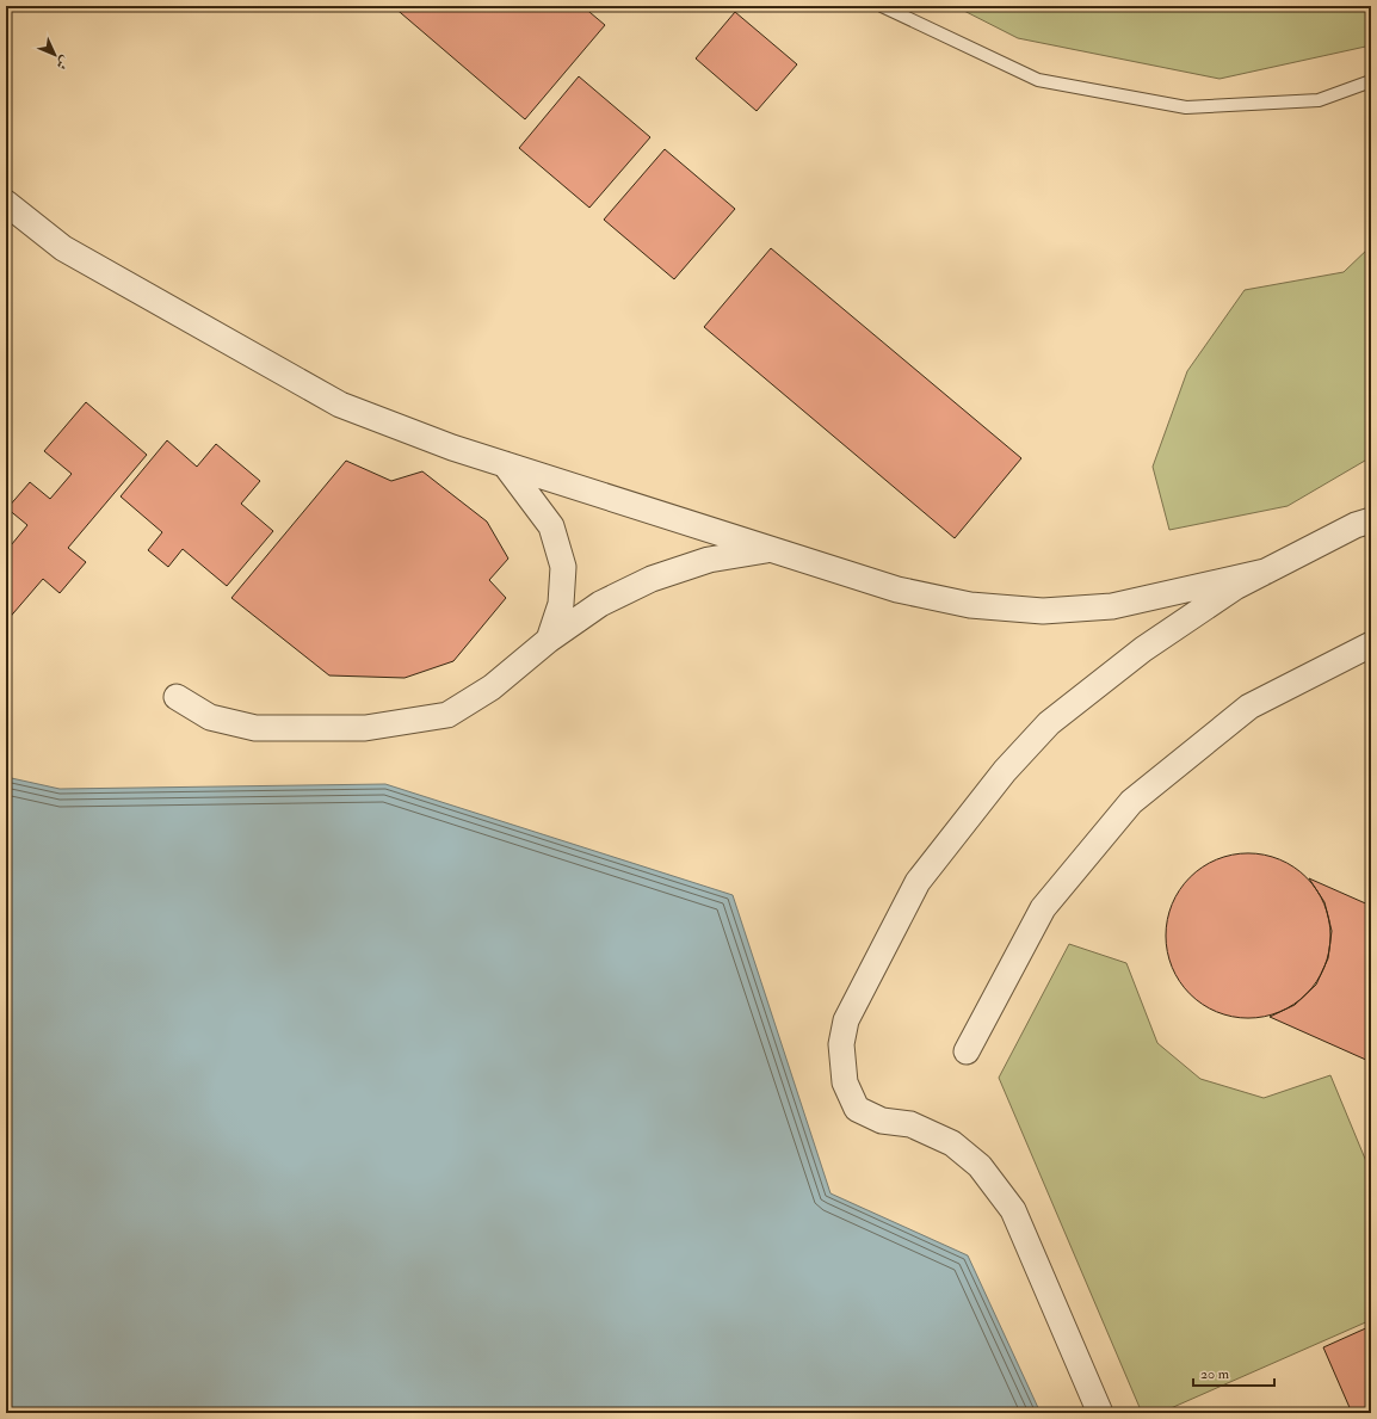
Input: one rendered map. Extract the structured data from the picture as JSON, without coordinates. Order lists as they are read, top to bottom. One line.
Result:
{"scale_bar":"20 m","north":"bottom right"}
